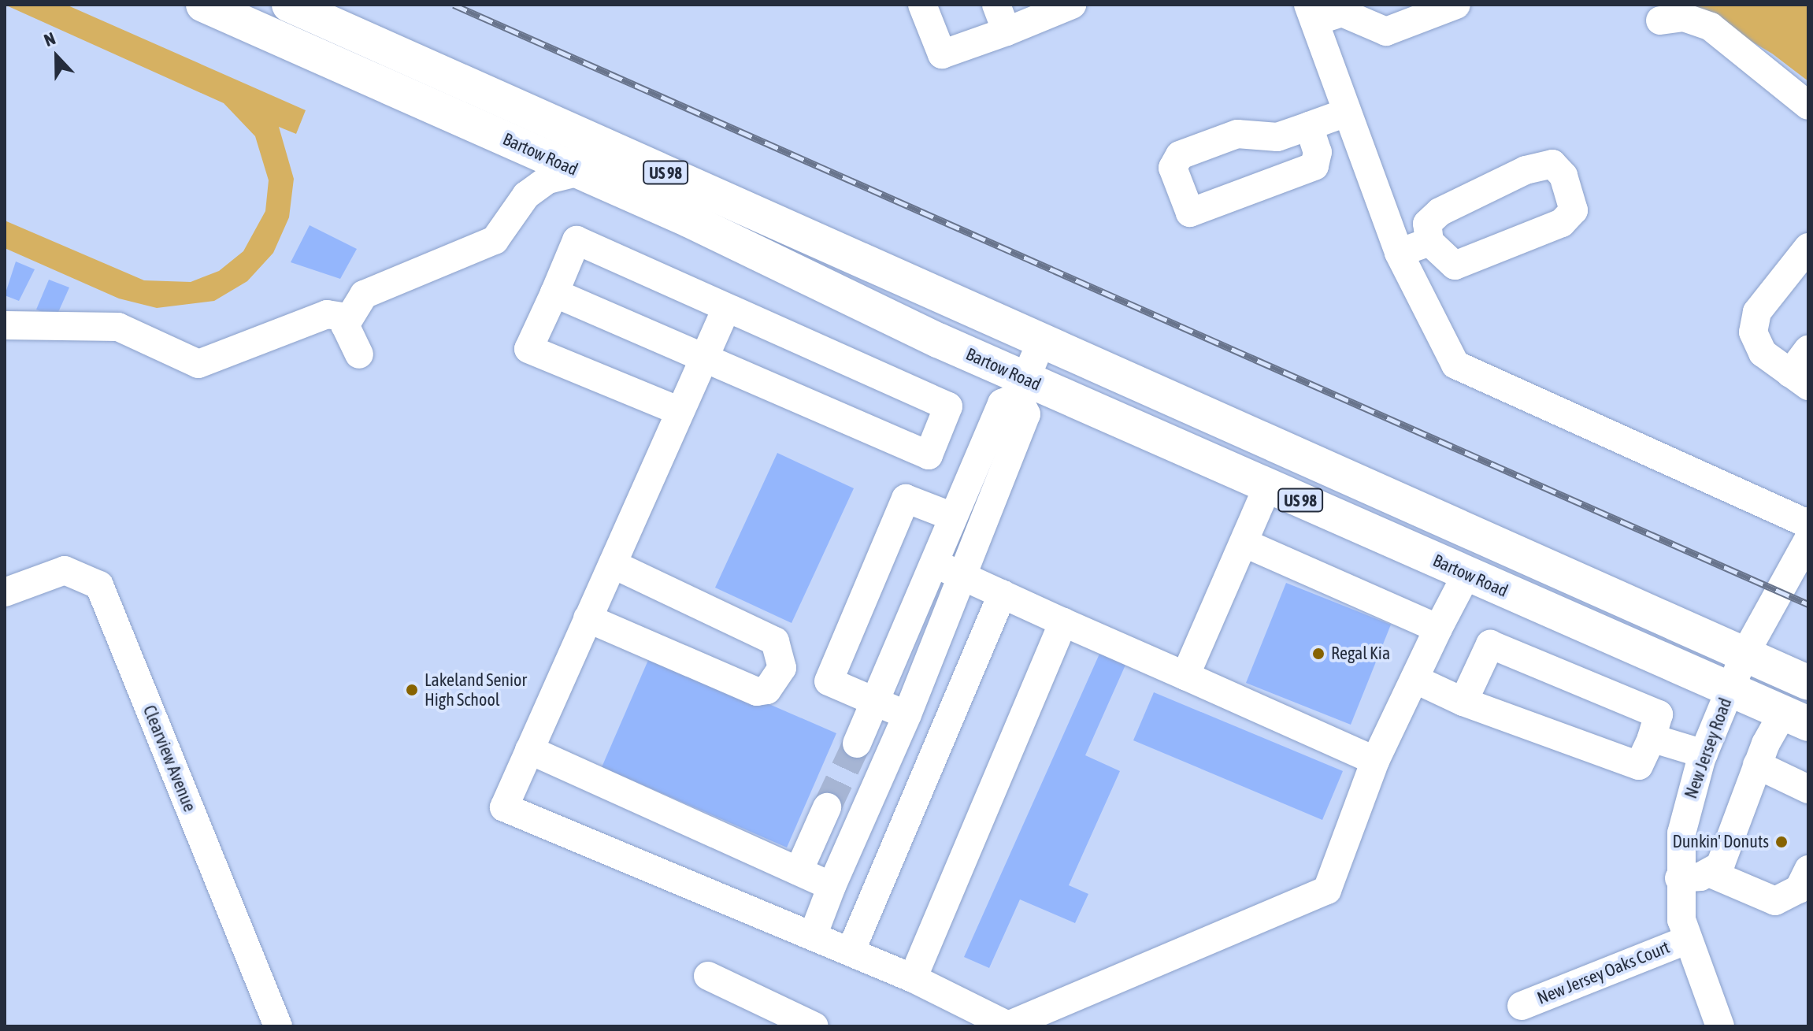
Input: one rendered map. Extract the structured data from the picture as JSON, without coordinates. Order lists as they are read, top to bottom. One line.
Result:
{"streets":{"main road":["Bartow Road","US 98"],"street":["New Jersey Road","Clearview Avenue","New Jersey Oaks Court"]},"crossings":[["Bartow Road","New Jersey Road"],["New Jersey Road","New Jersey Oaks Court"]],"places":["Regal Kia","Lakeland Senior High School","Dunkin' Donuts"],"north":"top"}
